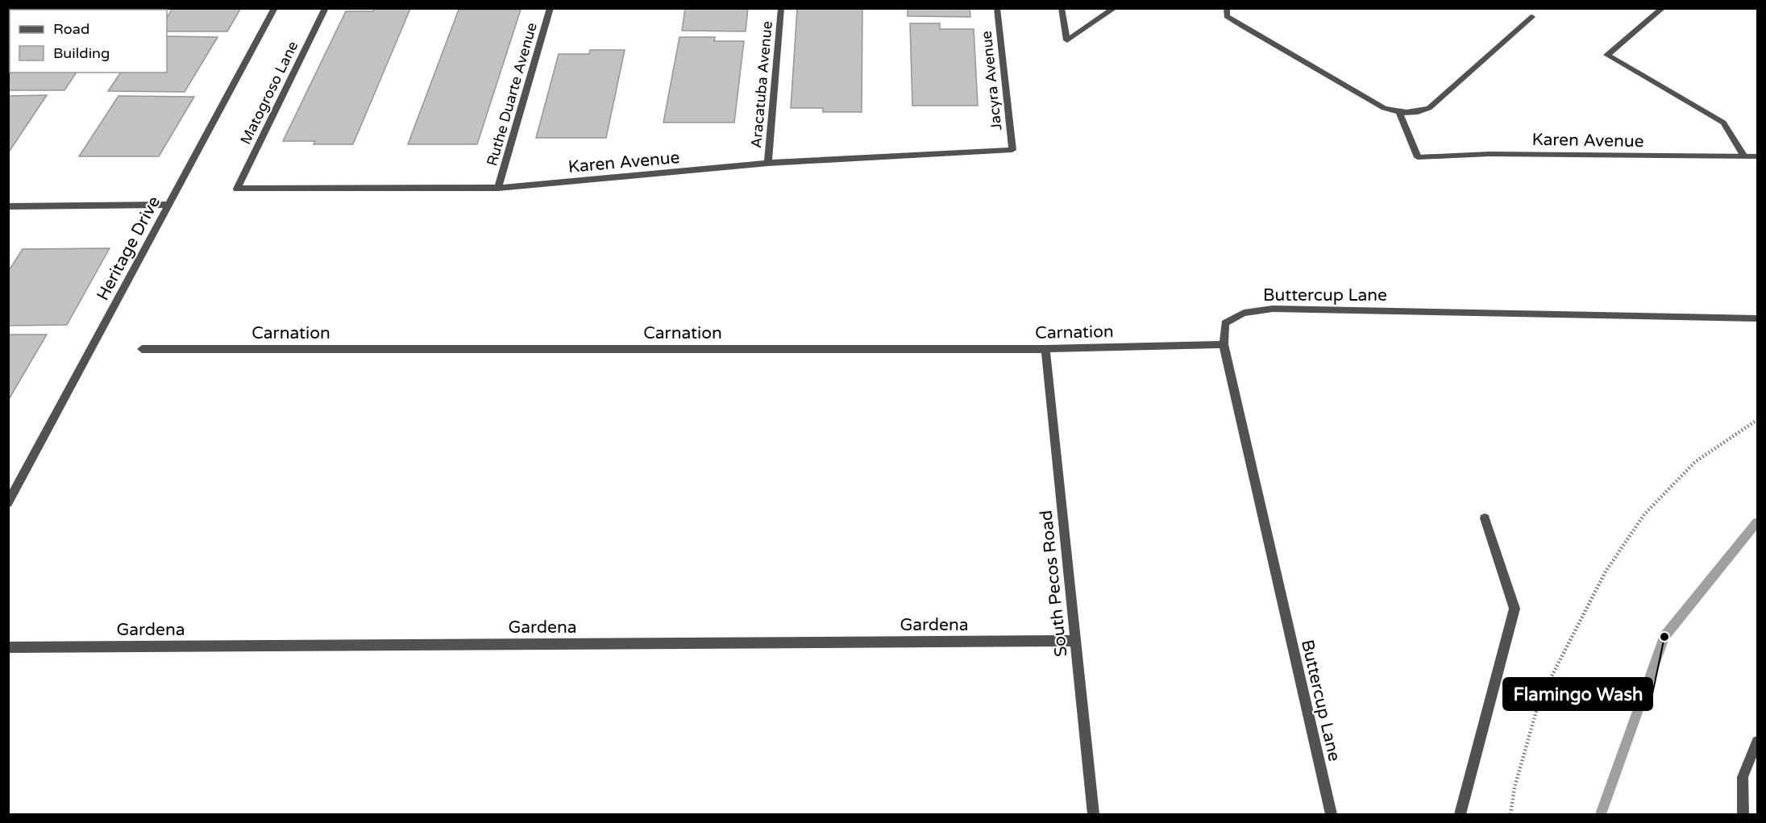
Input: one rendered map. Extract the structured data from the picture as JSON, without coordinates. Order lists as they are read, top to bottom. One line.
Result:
{"streets":{"street":["Jacyra Avenue","Aracatuba Avenue","Matogroso Lane","Ruthe Duarte Avenue","Karen Avenue","Heritage Drive","Buttercup Lane","Carnation","South Pecos Road","Gardena"]},"crossings":[["Jacyra Avenue","Karen Avenue"],["Aracatuba Avenue","Karen Avenue"],["Matogroso Lane","Karen Avenue"],["Ruthe Duarte Avenue","Karen Avenue"],["Buttercup Lane","Carnation"],["Carnation","South Pecos Road"],["South Pecos Road","Gardena"]],"places":["Flamingo Wash"],"legend":["Road","Building"]}
